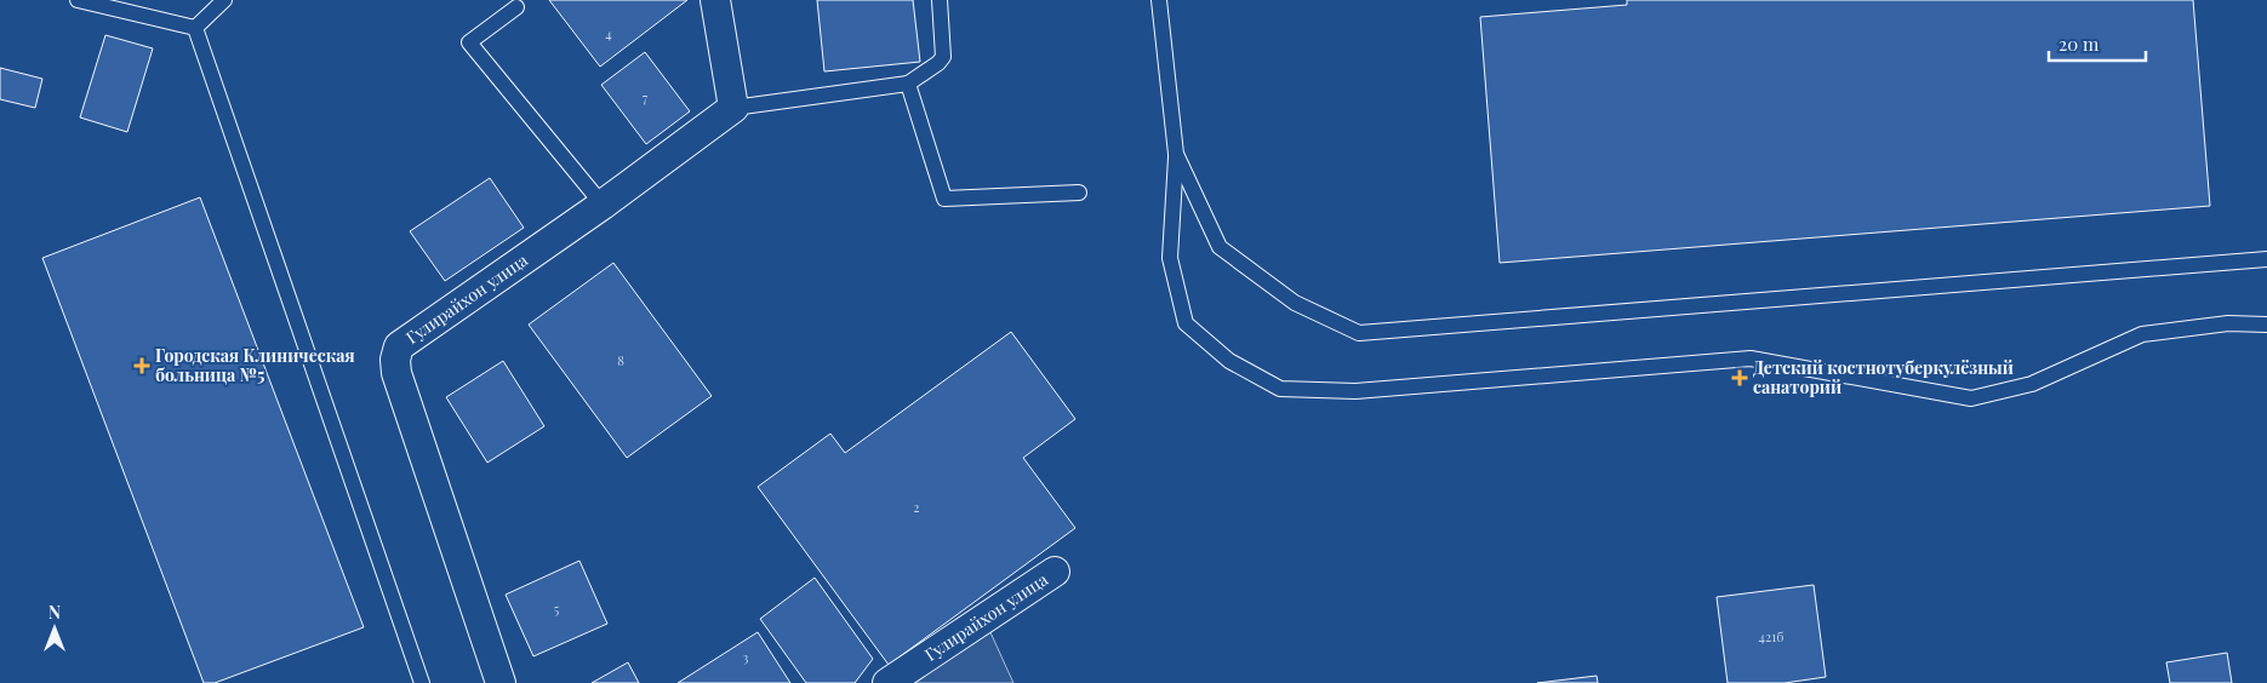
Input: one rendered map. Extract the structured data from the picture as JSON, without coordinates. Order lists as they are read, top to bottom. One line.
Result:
{"streets":{"street":["Гулирайхон улица"]},"places":{"health":["Городская Клиническая больница №5","Детский костнотуберкулёзный санаторий"]},"house_numbers":["4","7","8","2","5","421б","3"],"scale_bar":"20 m","north":"top"}
